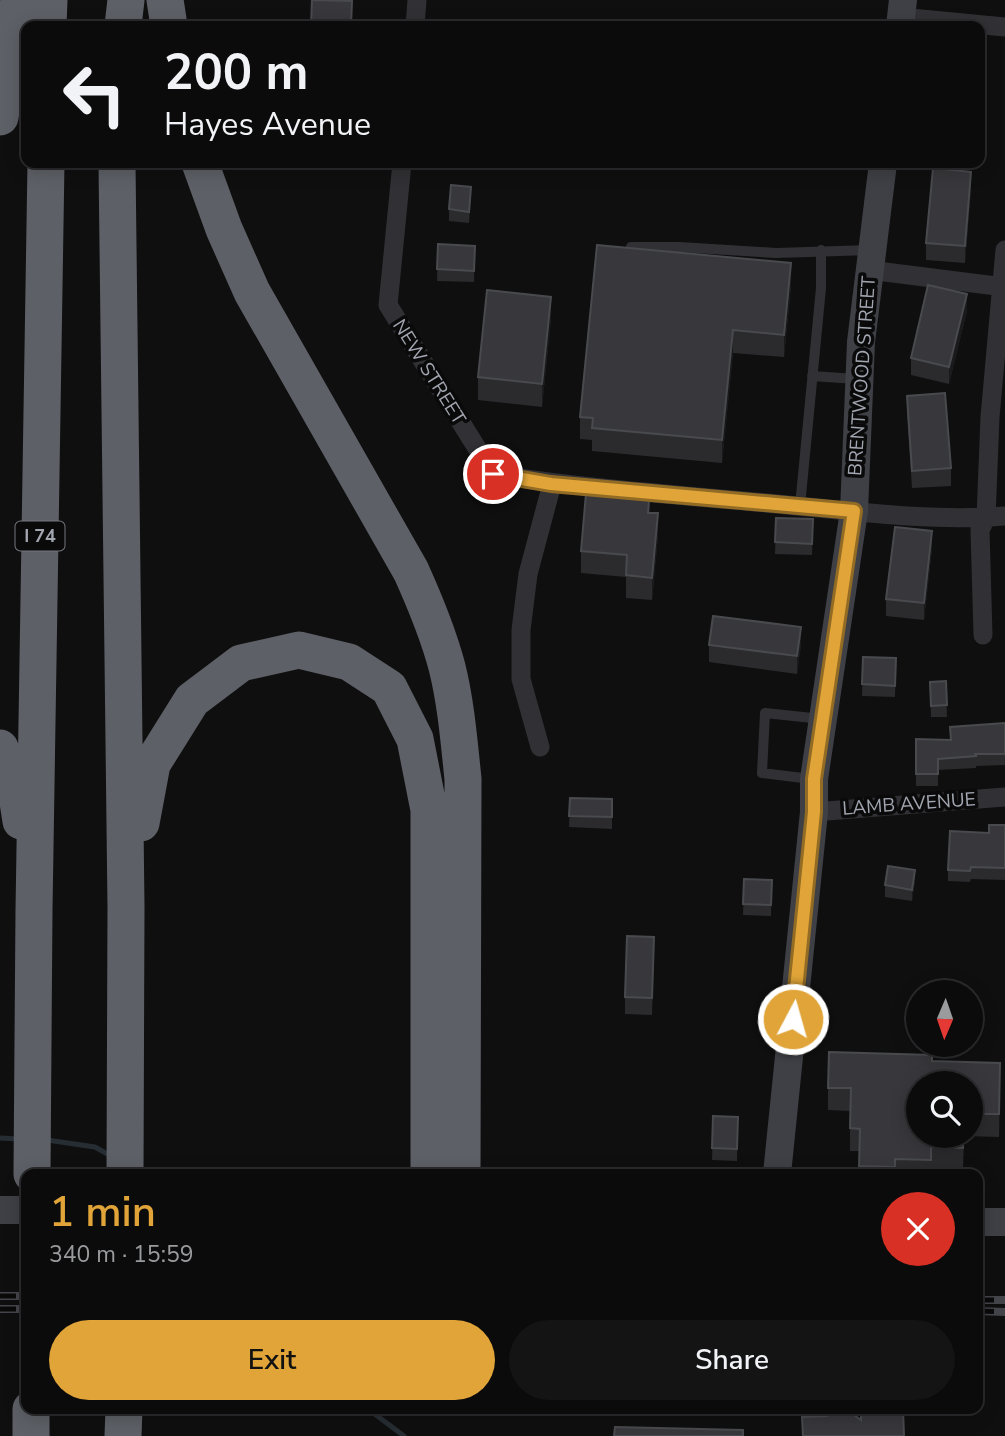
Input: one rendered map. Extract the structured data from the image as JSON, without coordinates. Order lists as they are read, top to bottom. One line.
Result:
{"streets":{"highway":["I 74"],"main road":["BRENTWOOD STREET"],"street":["NEW STREET","LAMB AVENUE"]},"crossings":[["NEW STREET","BRENTWOOD STREET"],["BRENTWOOD STREET","LAMB AVENUE"]],"north":"bottom","page":{"turn":["200 m","Hayes Avenue"],"heading":["1 min","340 m · 15:59"],"buttons":["Exit","Share"]}}
